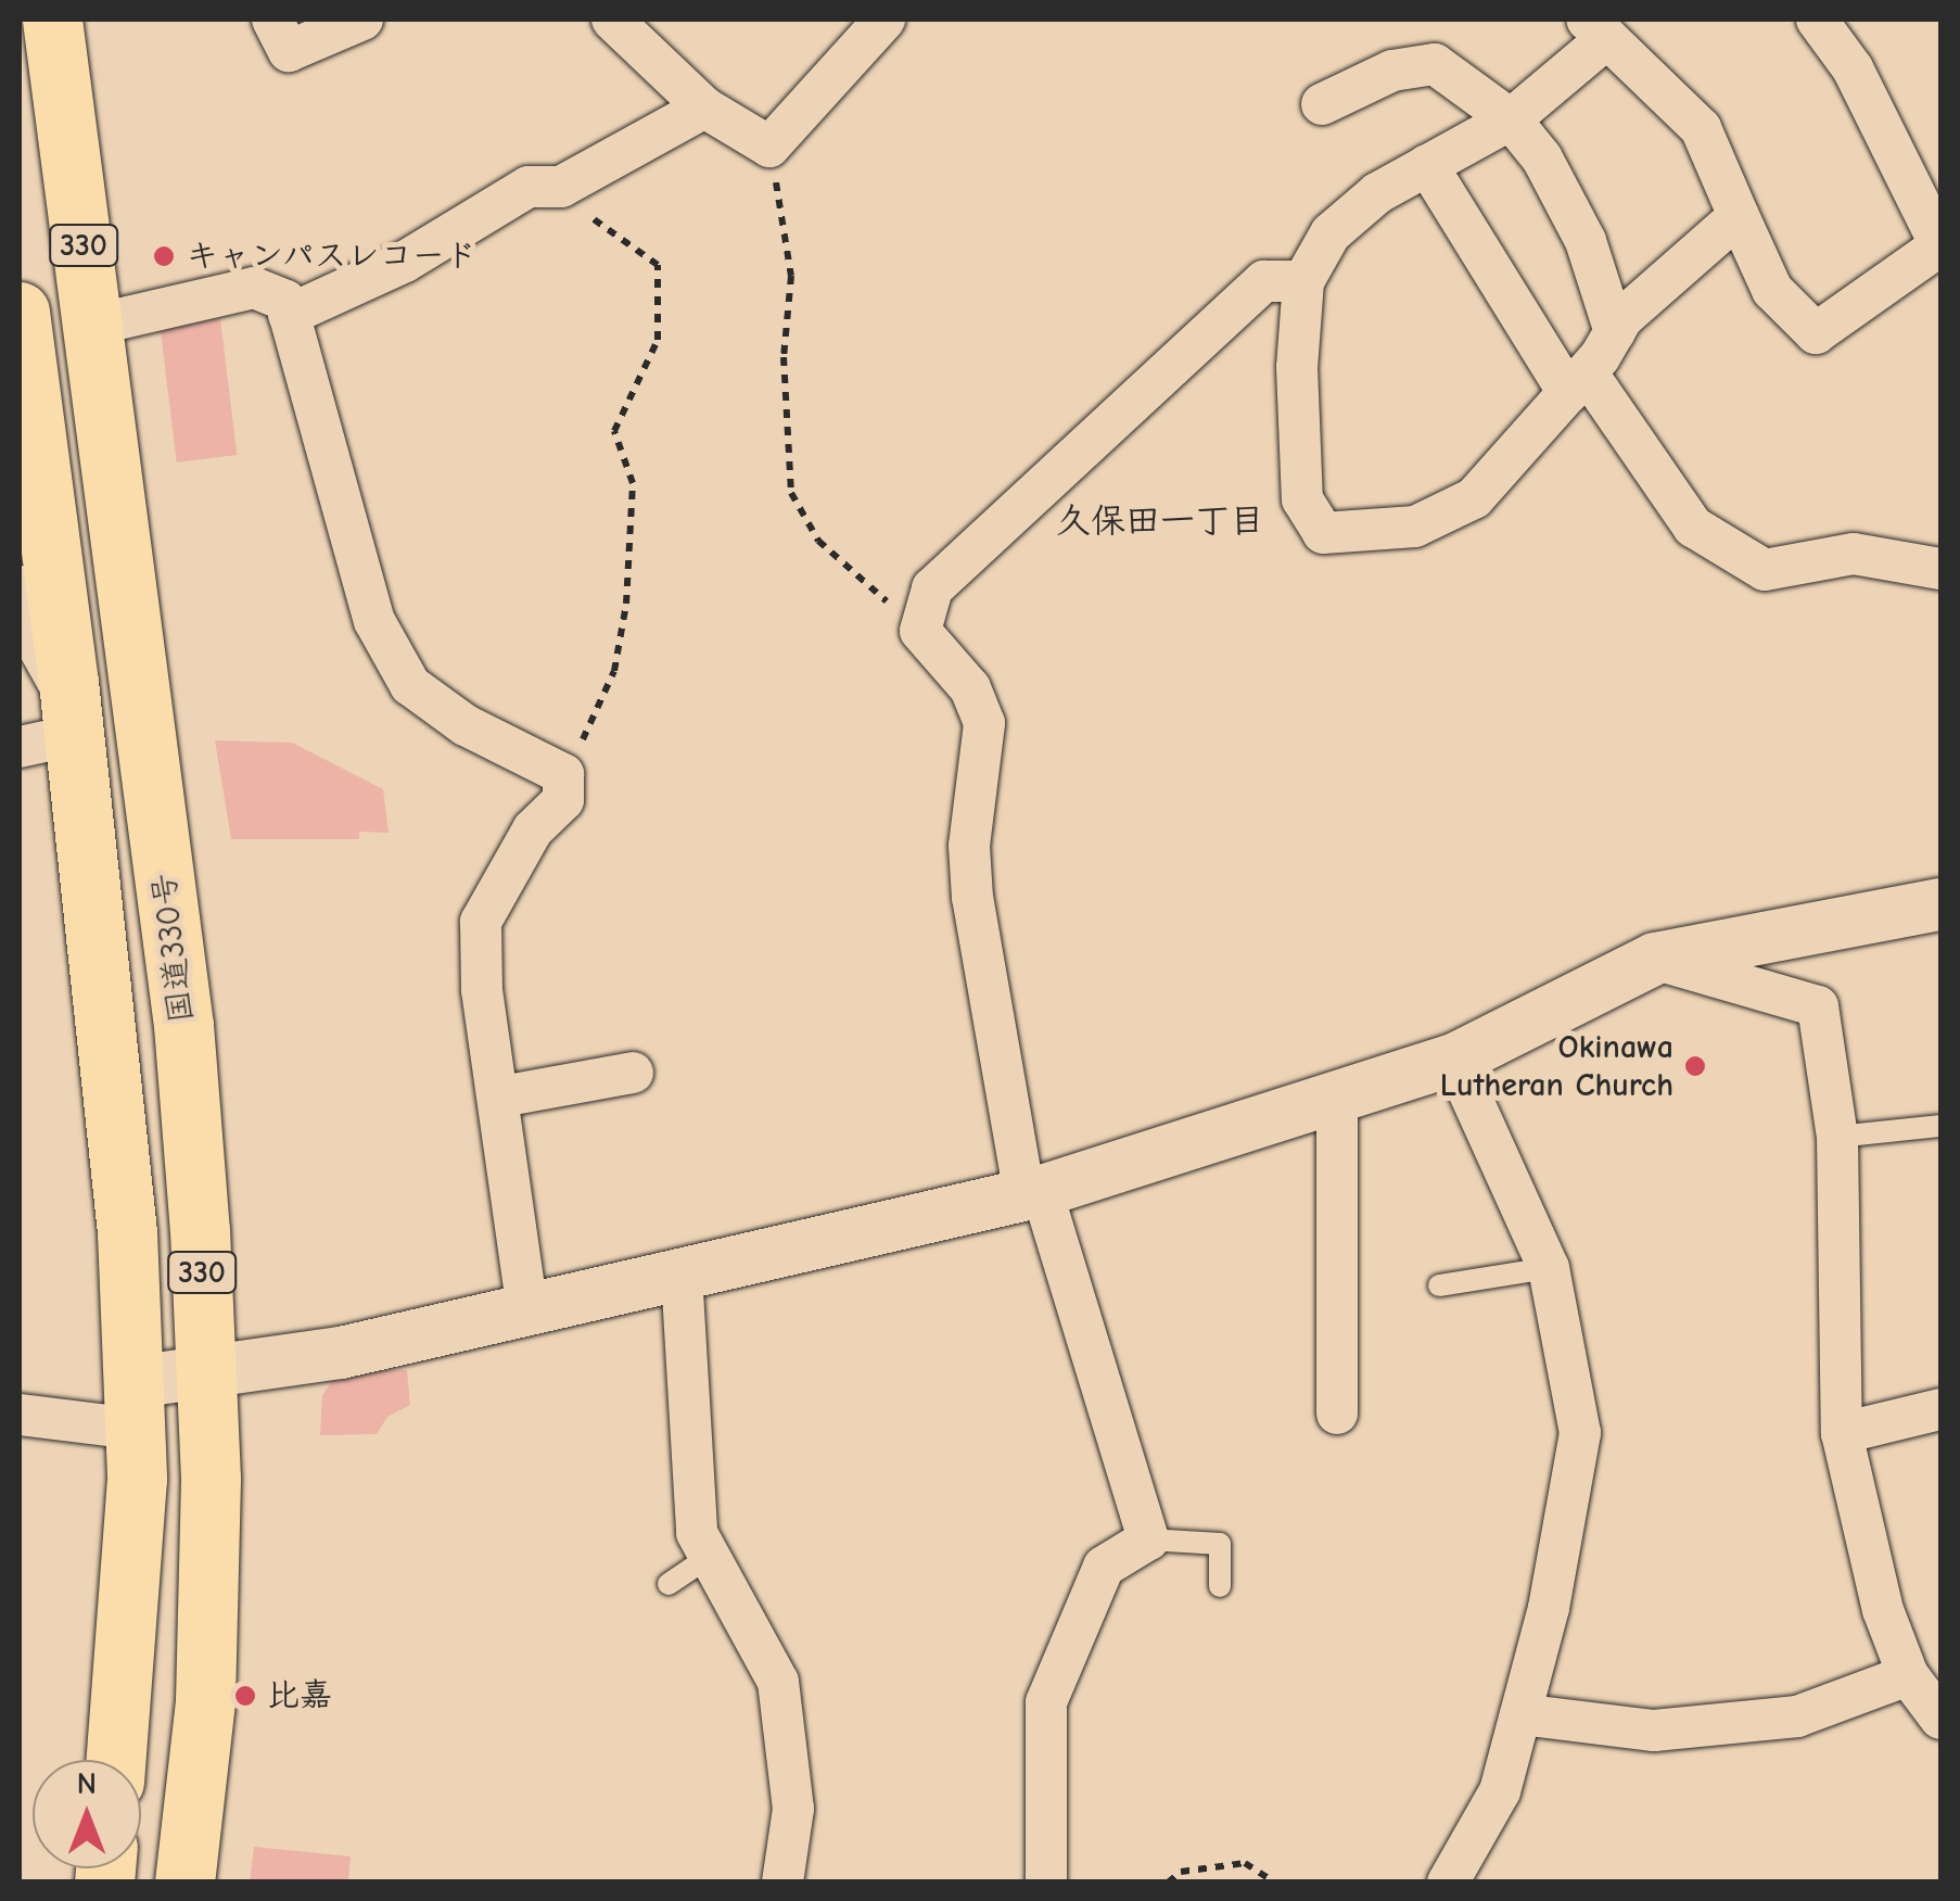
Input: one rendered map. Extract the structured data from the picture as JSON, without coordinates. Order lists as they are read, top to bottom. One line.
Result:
{"streets":{"highway":["330","国道330号"]},"districts":["久保田一丁目"],"places":["キャンパスレコード","Okinawa Lutheran Church","比嘉"],"north":"top"}
